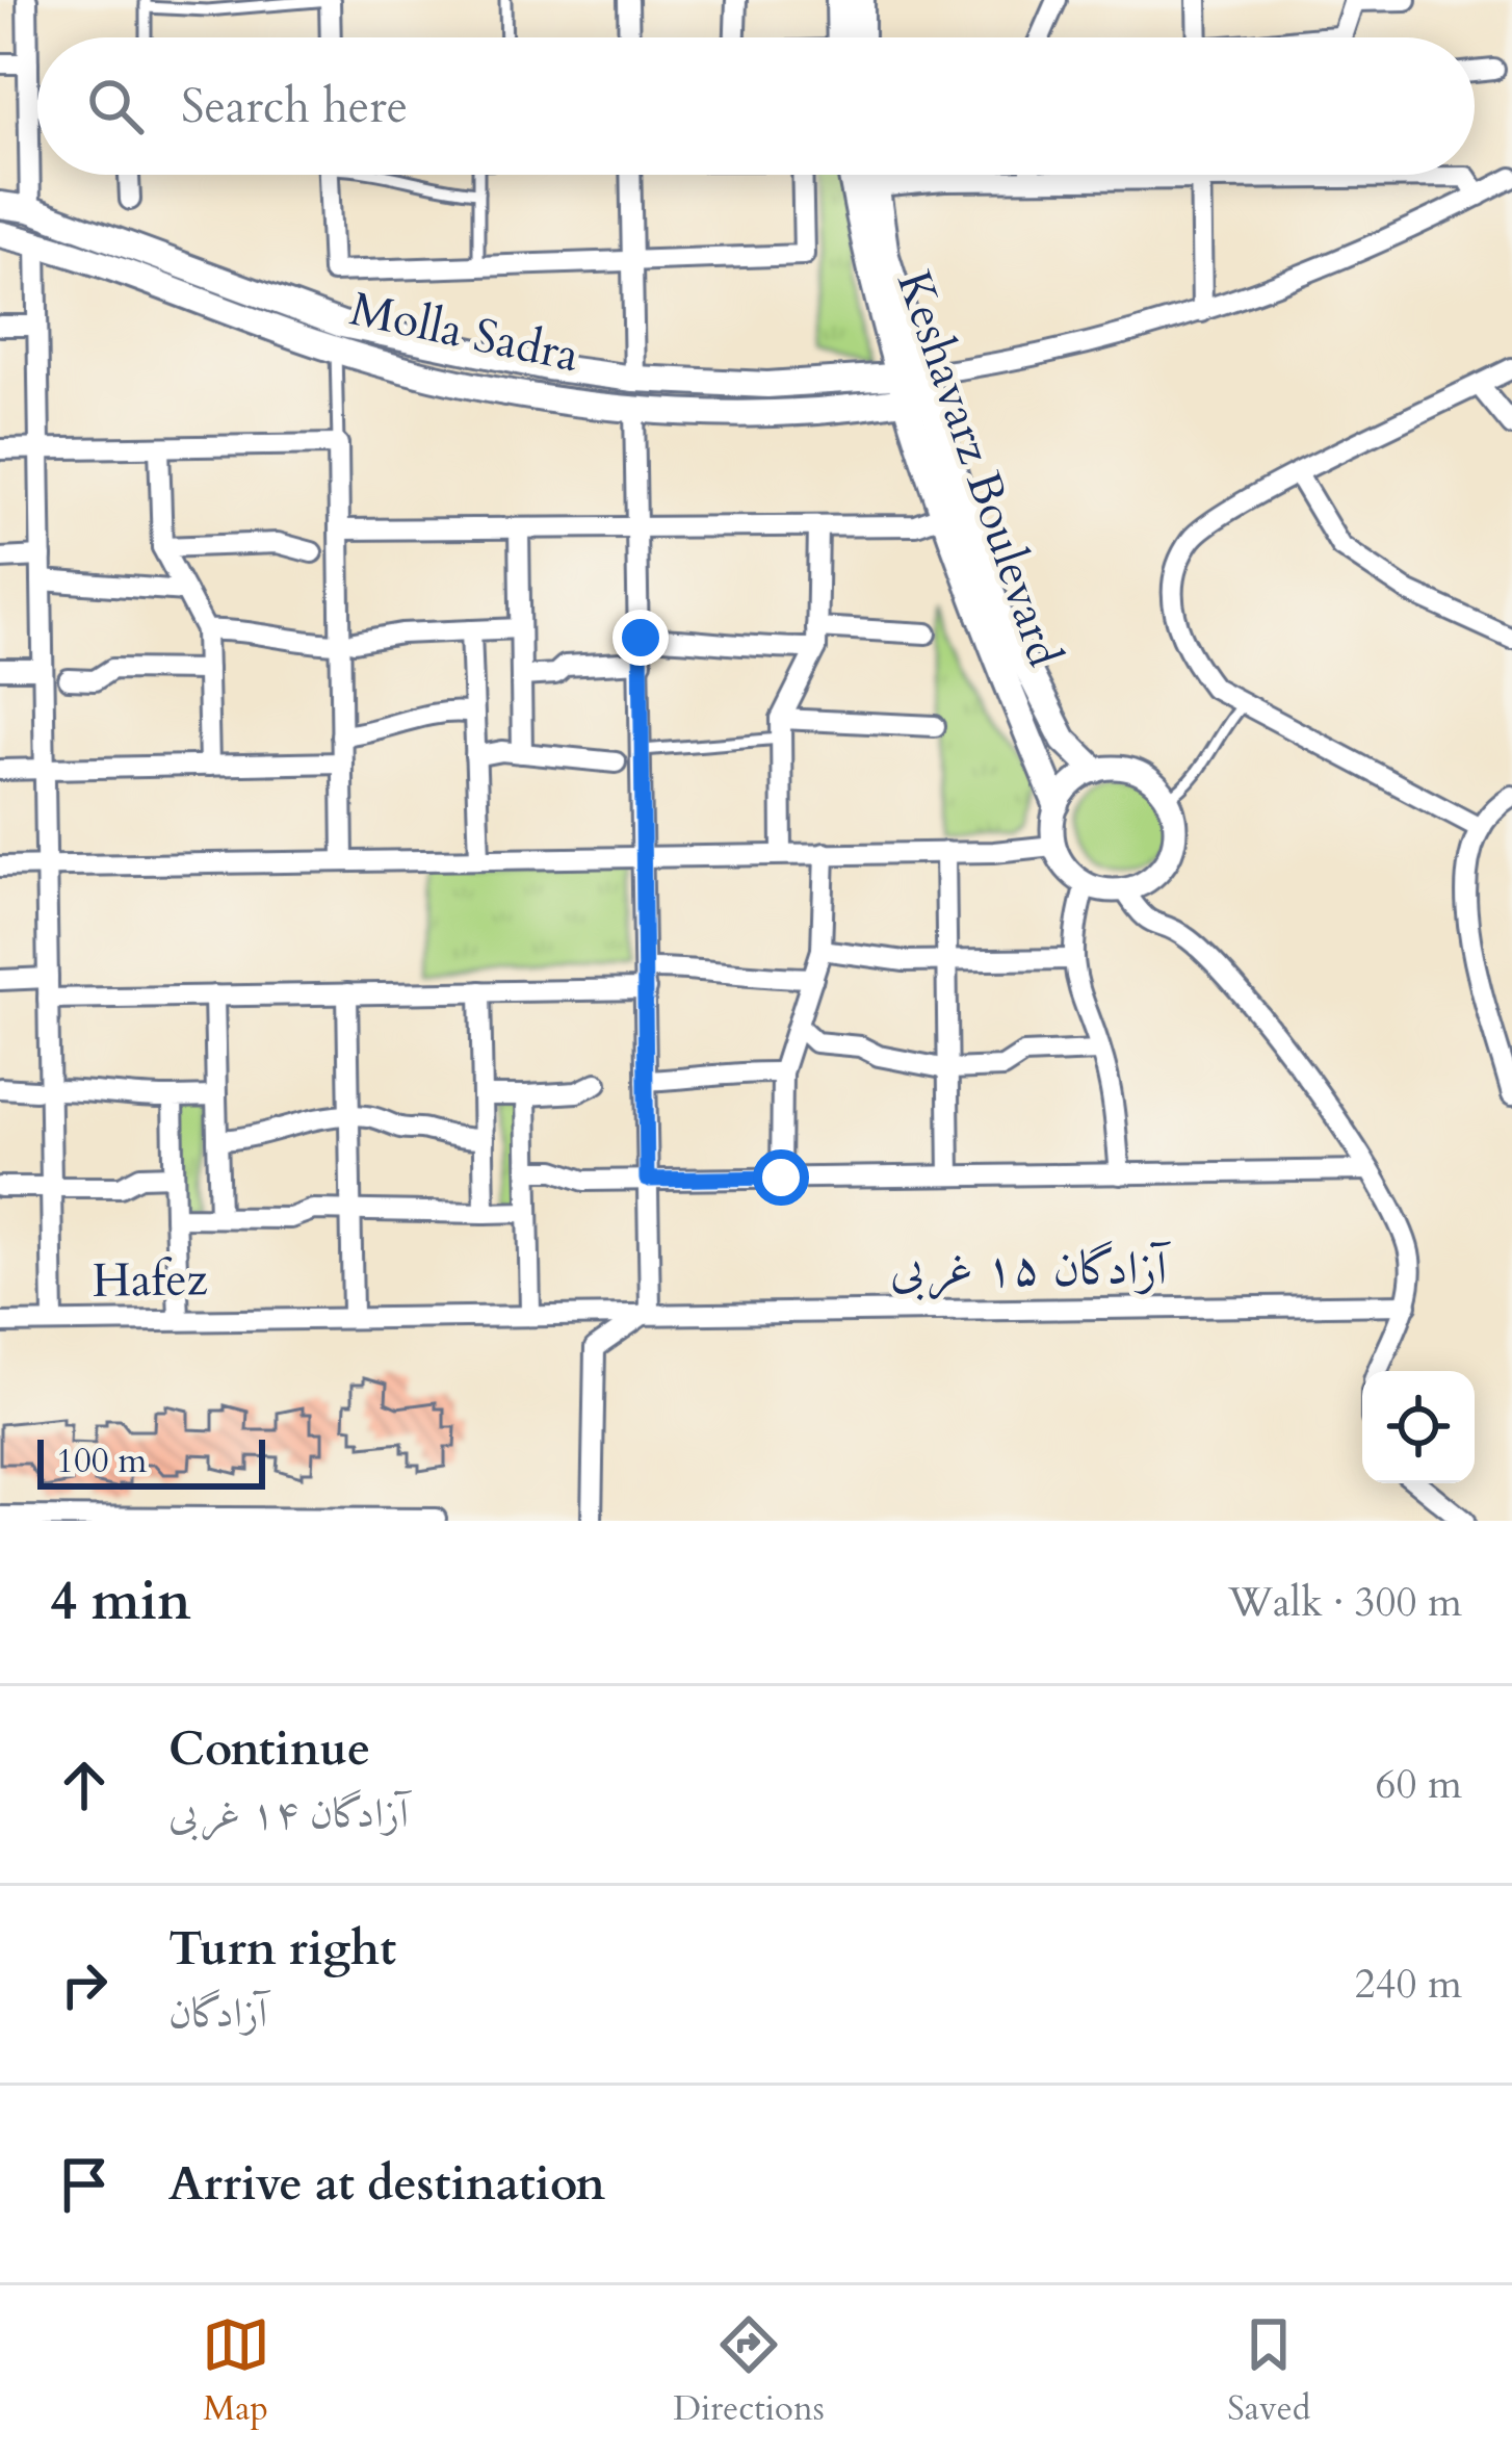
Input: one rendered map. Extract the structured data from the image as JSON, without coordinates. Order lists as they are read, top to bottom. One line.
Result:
{"streets":{"main road":["Molla Sadra","Keshavarz Boulevard"],"street":["آزادگان ۱۵ غربی","Hafez"]},"crossings":[["Molla Sadra","Keshavarz Boulevard"],["Molla Sadra","Hafez"],["آزادگان ۱۵ غربی","Hafez"]],"scale_bar":"100 m","page":{"search":"Search here","scale":"100 m","heading":["4 min","Walk · 300 m"],"list":[["Continue","آزادگان ۱۴ غربی","60 m"],["Turn right","آزادگان","240 m"],"Arrive at destination"],"nav":["Map","Directions","Saved"]}}
